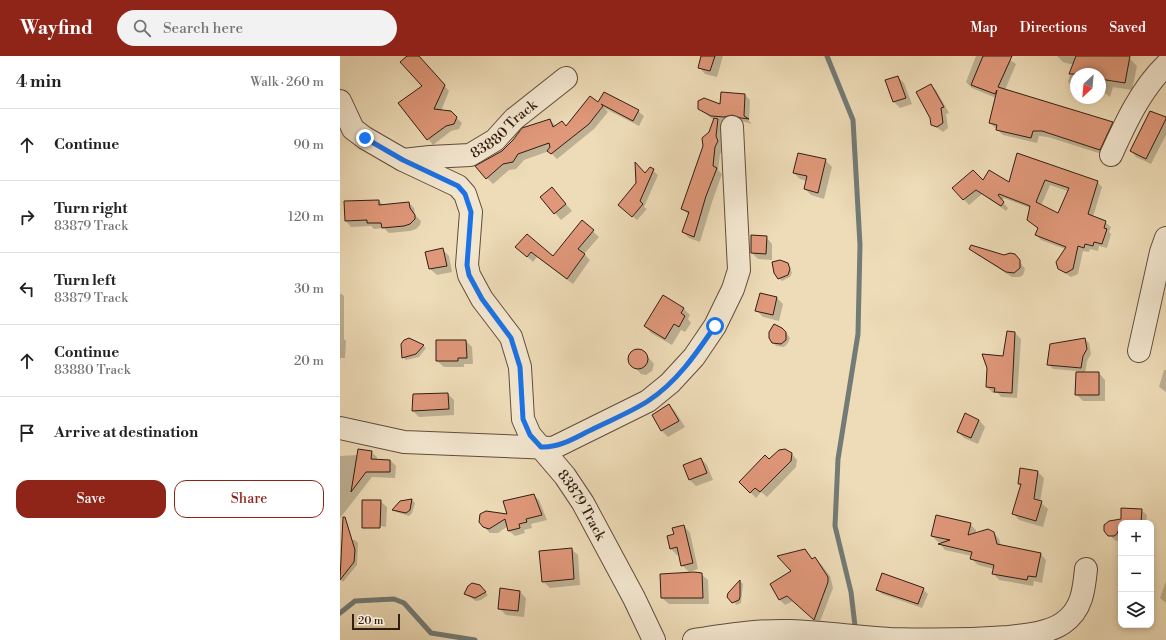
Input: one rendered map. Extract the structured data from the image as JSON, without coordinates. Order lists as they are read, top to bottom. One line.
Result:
{"streets":{"street":["83880 Track","83879 Track"]},"crossings":[["83880 Track","83879 Track"]],"scale_bar":"20 m","north":"bottom left","page":{"header":"Wayfind","search":"Search here","nav":["Map","Directions","Saved"],"heading":["4 min","Walk · 260 m"],"list":[["Continue","90 m"],["Turn right","83879 Track","120 m"],["Turn left","83879 Track","30 m"],["Continue","83880 Track","20 m"],"Arrive at destination"],"buttons":["Save","Share"],"map_buttons":["+","−"],"scale":"20 m"}}
